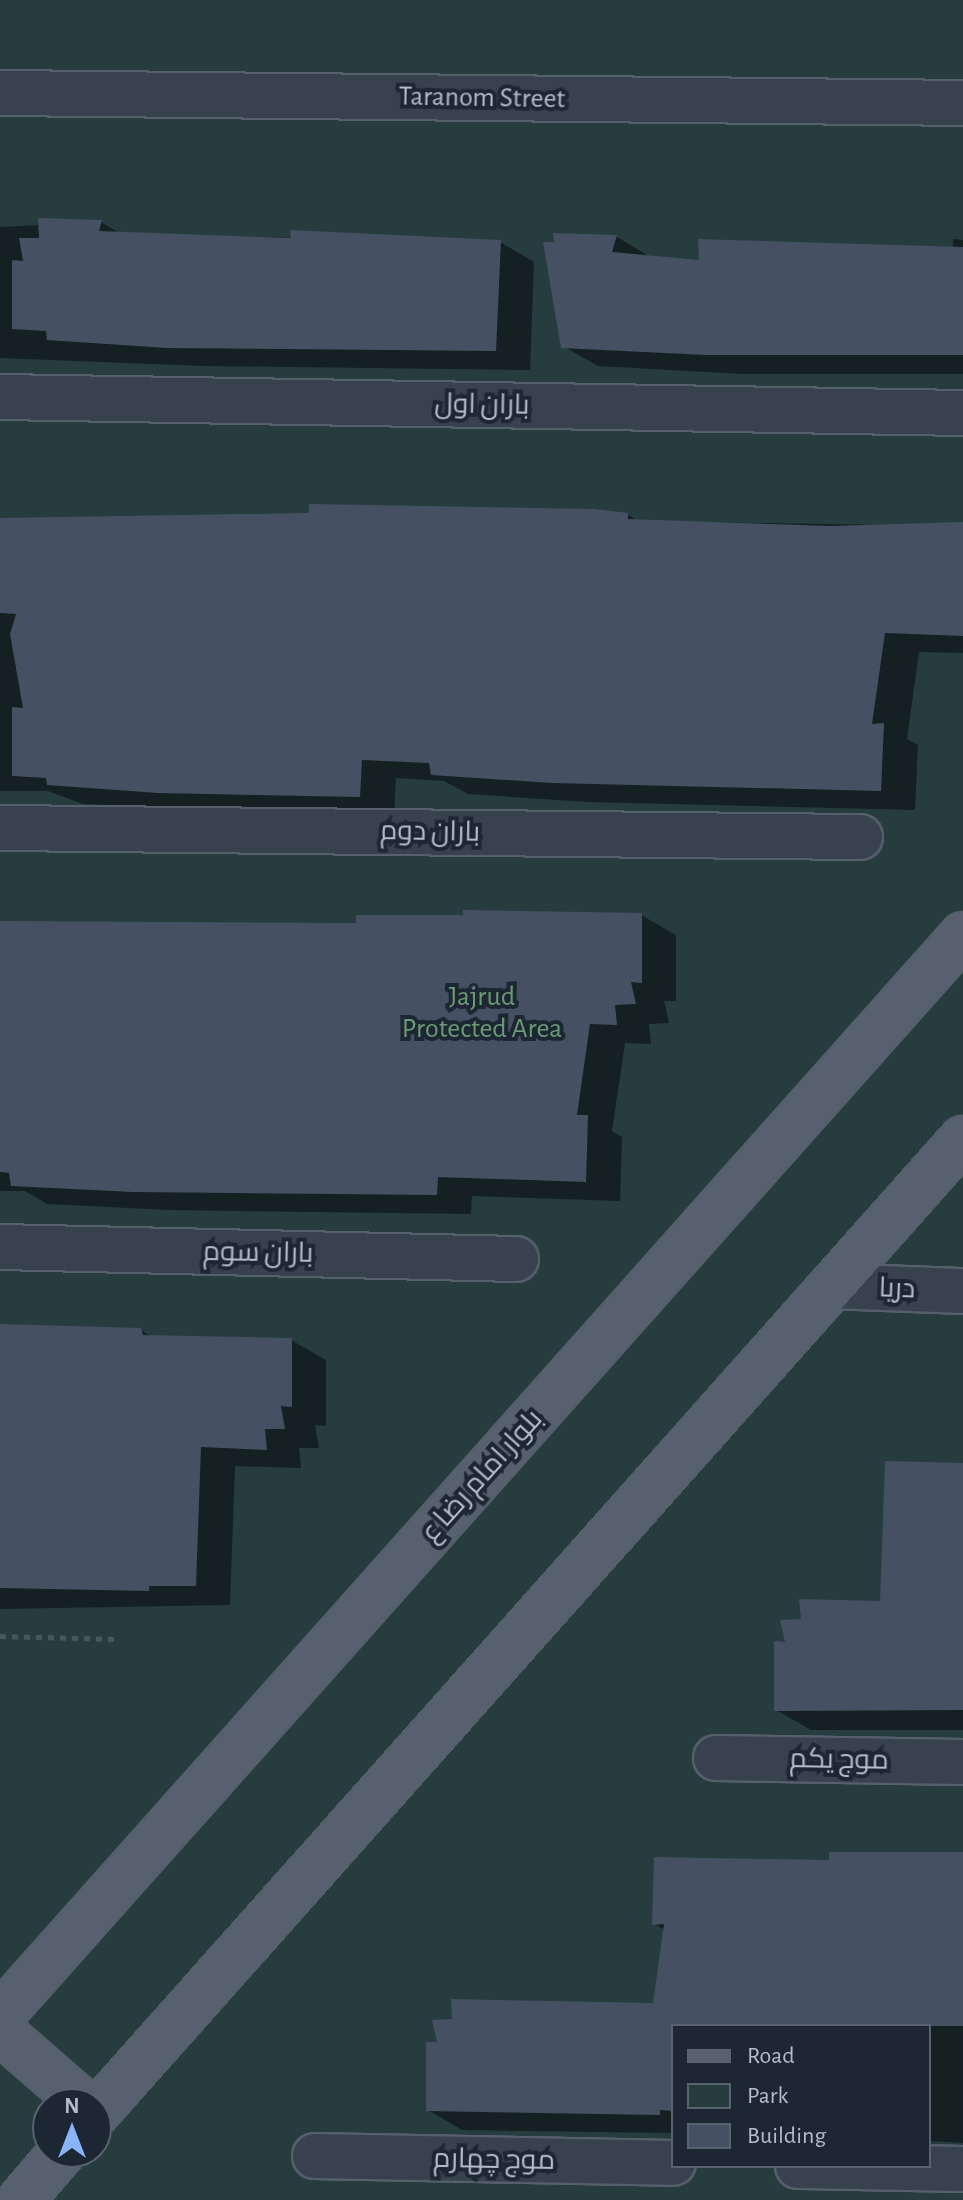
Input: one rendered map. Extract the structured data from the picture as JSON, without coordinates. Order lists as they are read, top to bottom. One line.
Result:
{"streets":{"main road":["بلوار امام رضا ع"],"street":["Taranom Street","باران اول","باران دوم","باران سوم","دریا","موج یکم","موج چهارم"]},"parks":["Jajrud Protected Area"],"legend":["Road","Park","Building"],"north":"top"}
